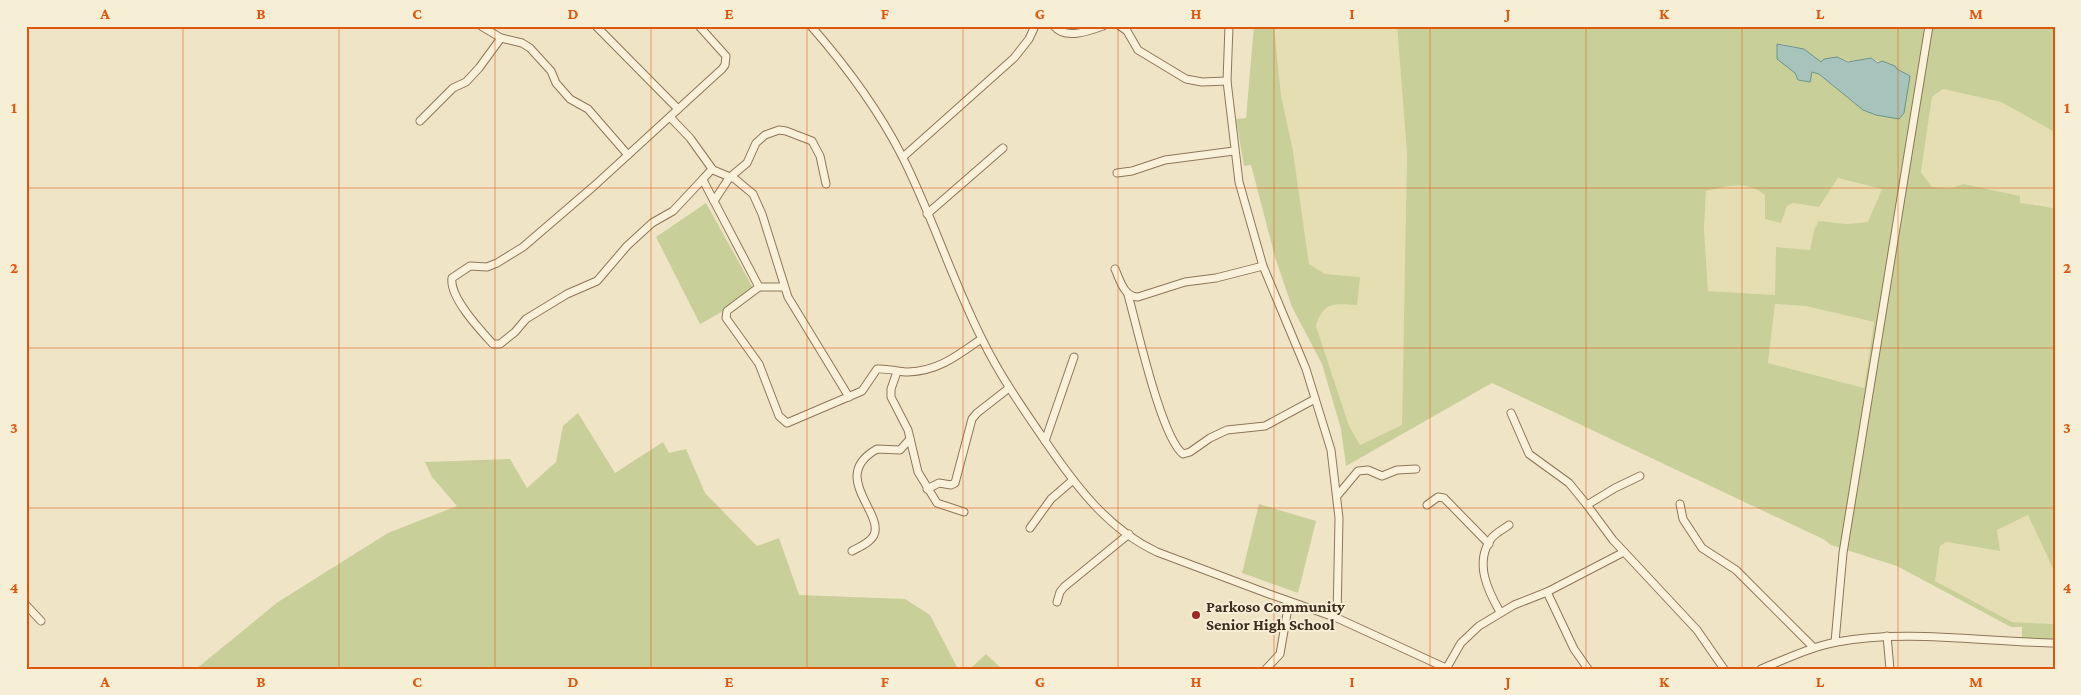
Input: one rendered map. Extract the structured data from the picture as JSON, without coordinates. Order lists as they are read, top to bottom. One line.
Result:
{"places":["Parkoso Community Senior High School"],"grid":{"columns":["A","B","C","D","E","F","G","H","I","J","K","L","M"],"rows":["1","2","3","4"]}}
